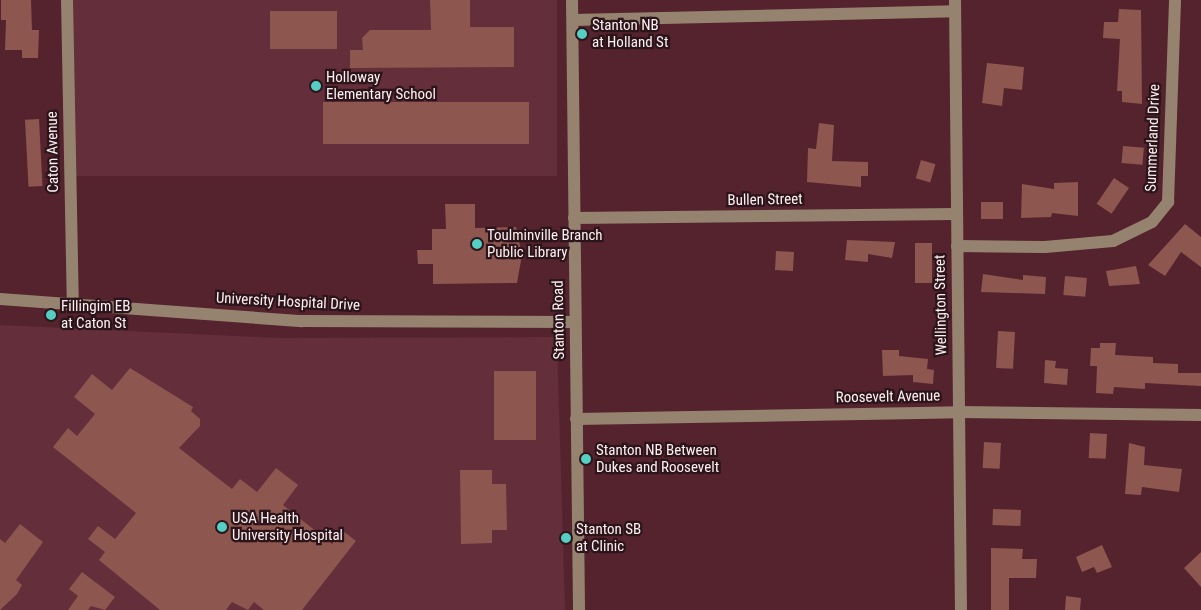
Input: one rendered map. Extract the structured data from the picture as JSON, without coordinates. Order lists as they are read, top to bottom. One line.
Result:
{"streets":{"street":["Summerland Drive","Caton Avenue","Bullen Street","University Hospital Drive","Wellington Street","Stanton Road","Roosevelt Avenue"]},"crossings":[["Summerland Drive","Wellington Street"],["Caton Avenue","University Hospital Drive"],["Bullen Street","Wellington Street"],["Bullen Street","Stanton Road"],["University Hospital Drive","Stanton Road"],["Wellington Street","Roosevelt Avenue"],["Stanton Road","Roosevelt Avenue"]],"places":["Stanton NB at Holland St","Holloway Elementary School","Toulminville Branch Public Library","Fillingim EB at Caton St","Stanton NB Between Dukes and Roosevelt","USA Health University Hospital","Stanton SB at Clinic"]}
